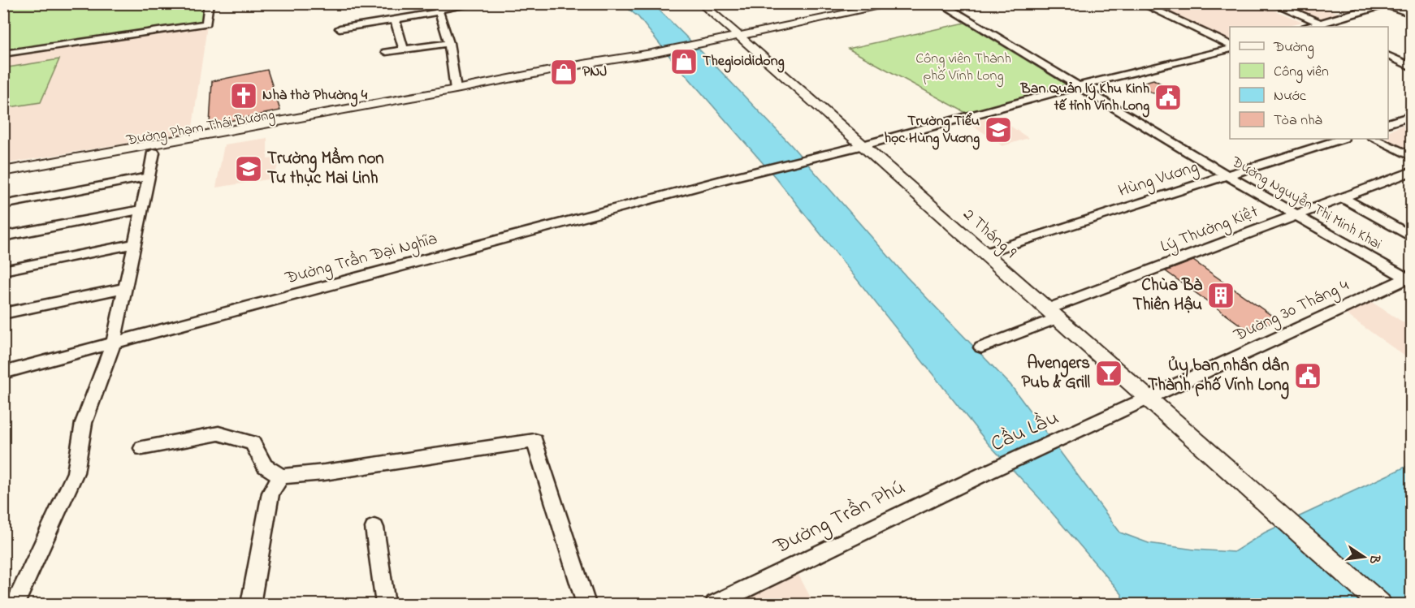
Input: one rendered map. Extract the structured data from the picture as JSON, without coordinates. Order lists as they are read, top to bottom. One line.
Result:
{"streets":{"main road":["Đường Phạm Thái Bường","2 Tháng 9"],"street":["Hùng Vương","Đường Nguyễn Thị Minh Khai","Lý Thường Kiệt","Đường Trần Đại Nghĩa","Đường 30 Tháng 4","Cầu Lầu","Đường Trần Phú"]},"crossings":[["Đường Phạm Thái Bường","2 Tháng 9"],["Hùng Vương","Đường Nguyễn Thị Minh Khai"],["Hùng Vương","2 Tháng 9"],["Đường Nguyễn Thị Minh Khai","Lý Thường Kiệt"],["Đường Nguyễn Thị Minh Khai","Đường Trần Đại Nghĩa"],["Đường Nguyễn Thị Minh Khai","Đường 30 Tháng 4"],["Lý Thường Kiệt","2 Tháng 9"],["2 Tháng 9","Đường Trần Đại Nghĩa"],["2 Tháng 9","Đường 30 Tháng 4"],["Đường 30 Tháng 4","Cầu Lầu"],["Cầu Lầu","Đường Trần Phú"]],"parks":["Công viên Thành phố Vĩnh Long"],"places":{"shop":["Thegioididong","PNJ"],"church":["Nhà thờ Phường 4"],"public building":["Ban Quản lý Khu Kinh tế tỉnh Vĩnh Long","Ủy ban nhân dân Thành phố Vĩnh Long"],"school or university":["Trường Tiểu học Hùng Vương","Trường Mầm non Tư thục Mai Linh"],"building":["Chùa Bà Thiên Hậu"],"bar":["Avengers Pub & Grill"]},"legend":["Đường","Công viên","Nước","Tòa nhà"],"north":"right"}
